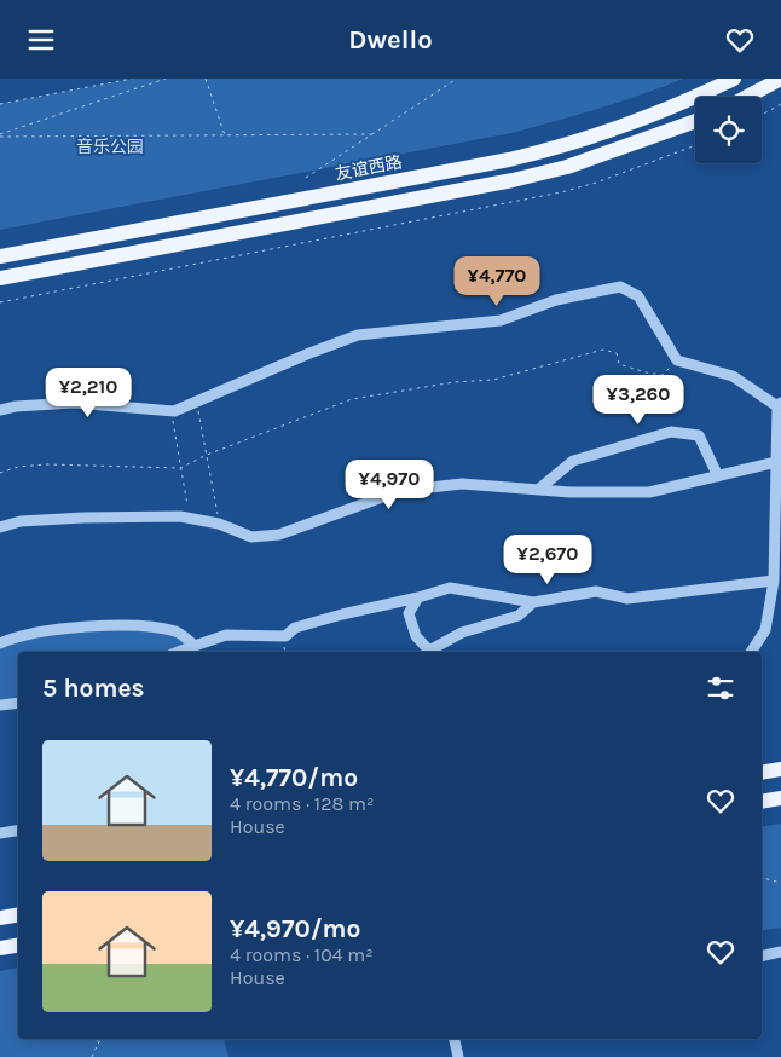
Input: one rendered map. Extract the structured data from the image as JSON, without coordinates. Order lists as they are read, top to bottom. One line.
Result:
{"streets":{"main road":["友谊西路"]},"parks":["音乐公园"],"page":{"header":"Dwello","price":["¥4,770","¥2,210","¥3,260","¥4,970","¥2,670"],"heading":"5 homes","list":[{"name":"¥4,770/mo","note":"4 rooms · 128 m² · House"},{"name":"¥4,970/mo","note":"4 rooms · 104 m² · House"}]}}
